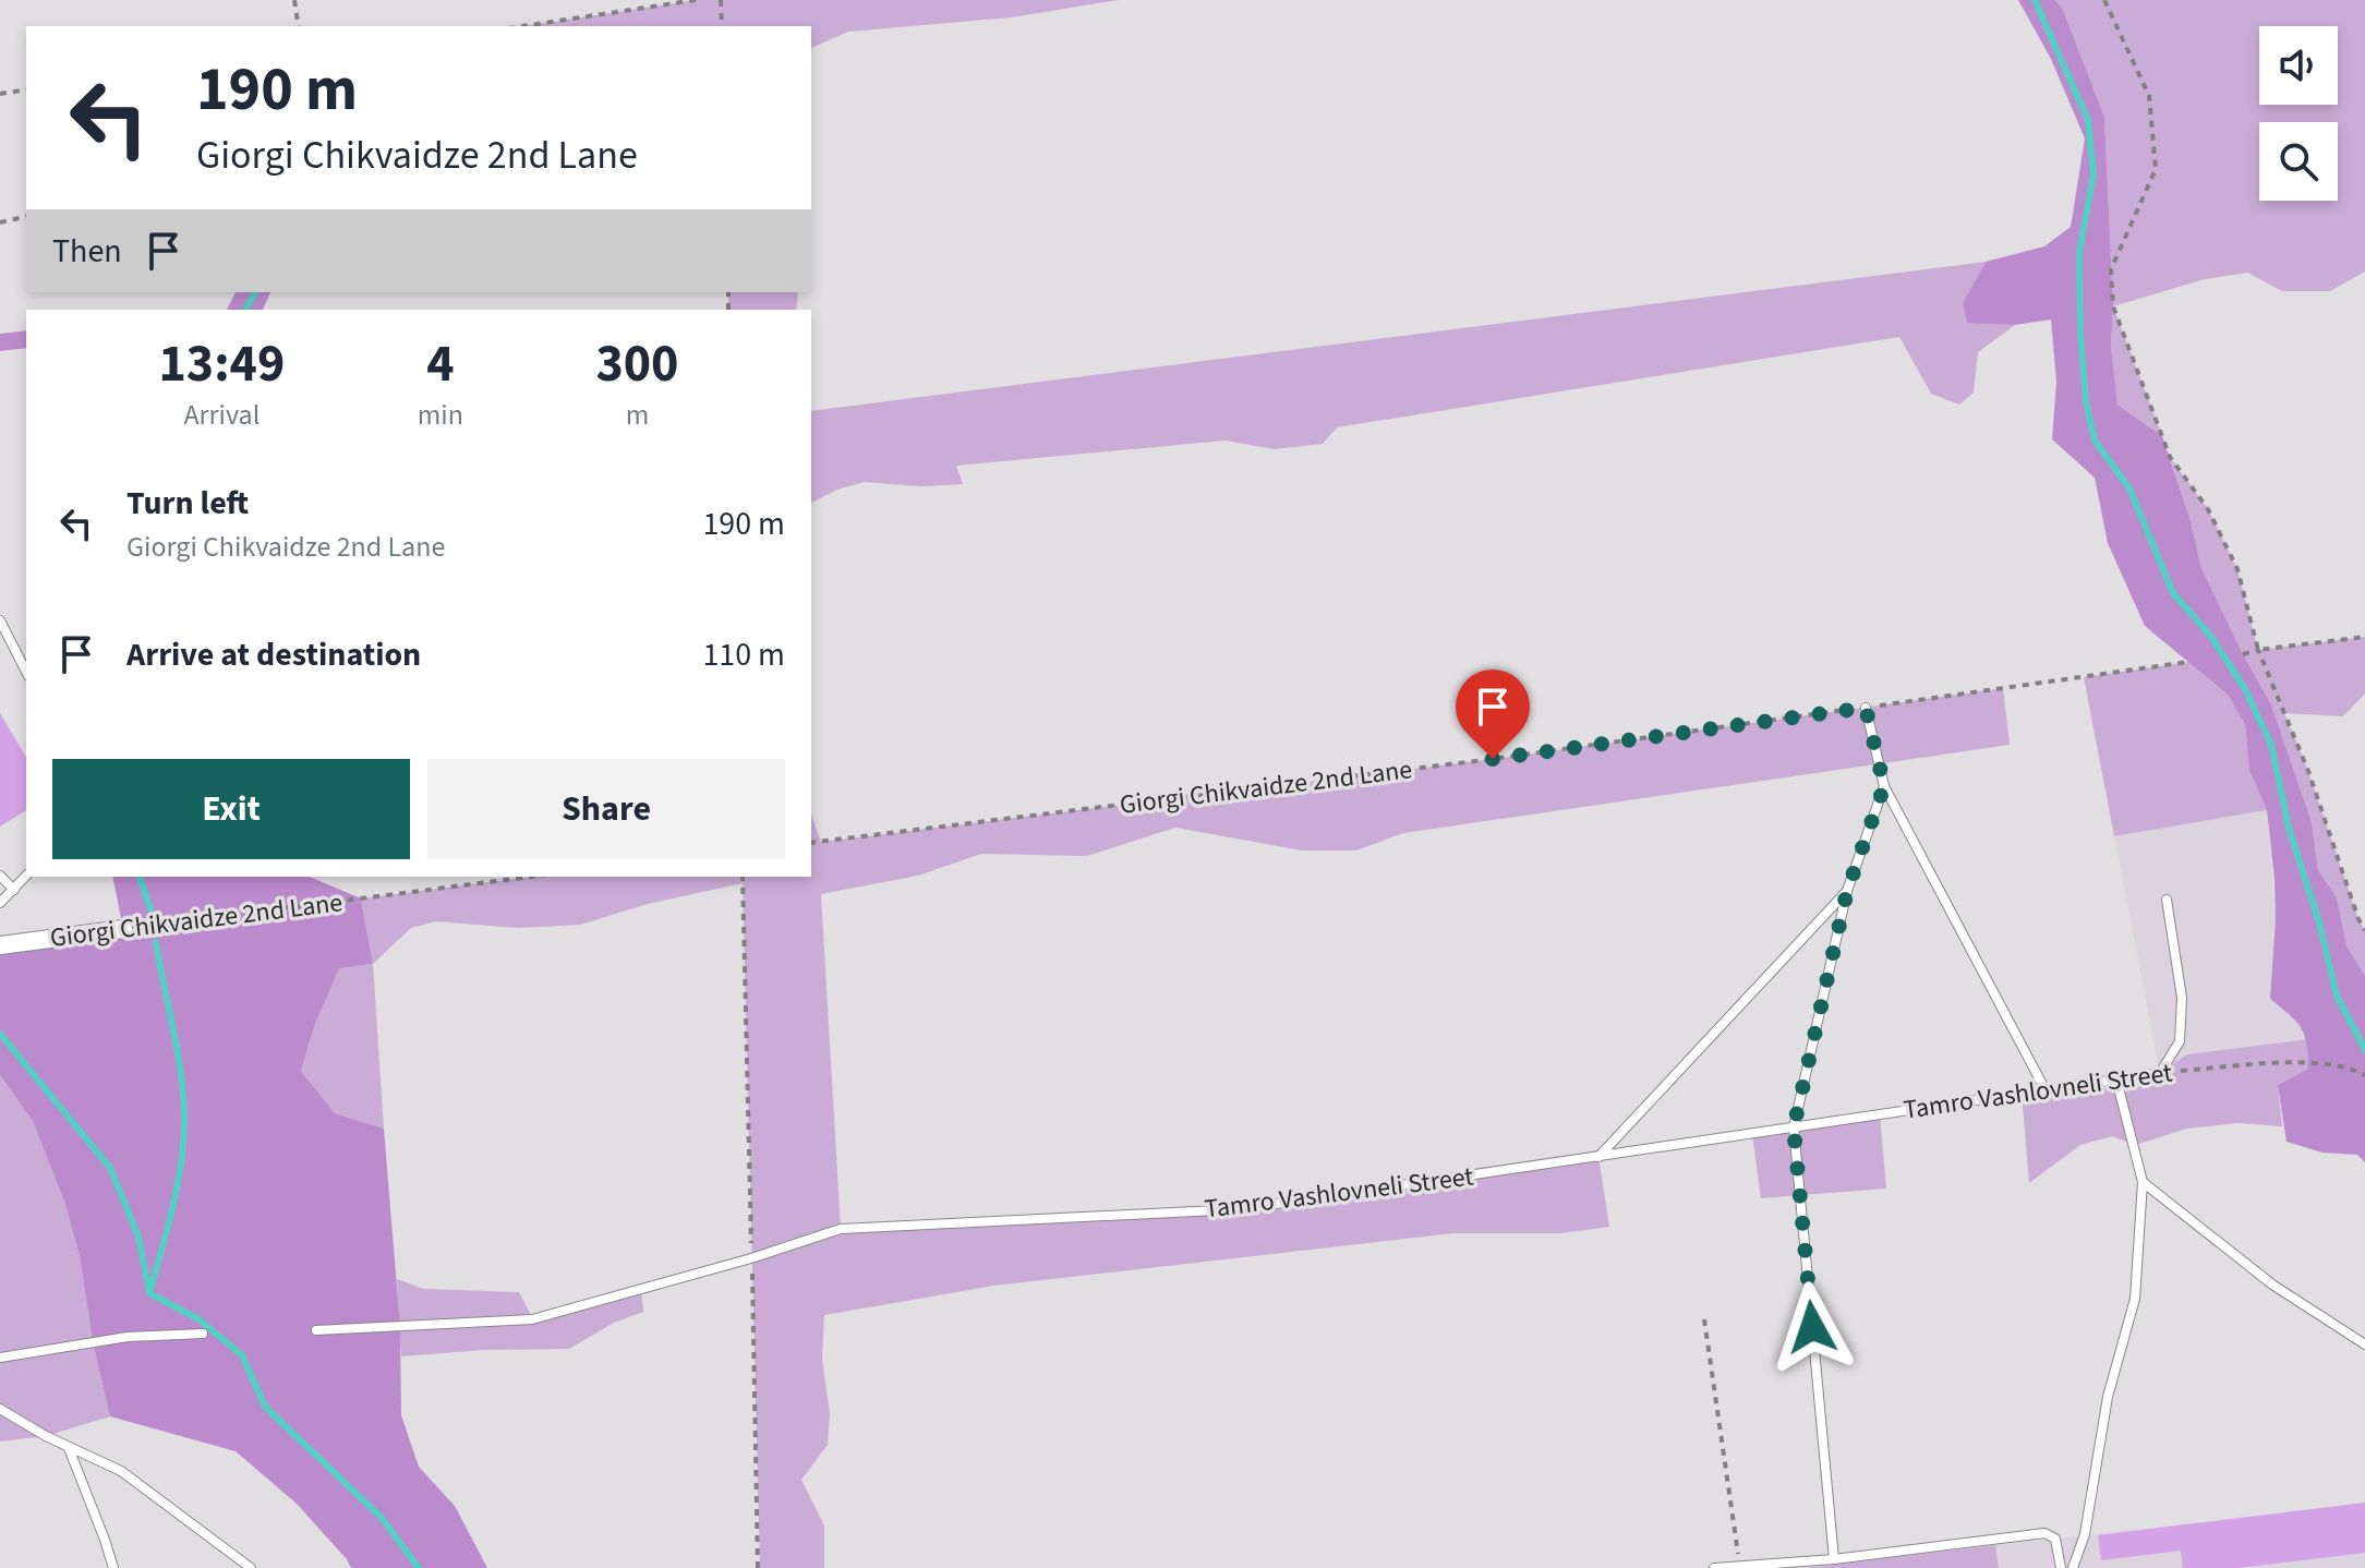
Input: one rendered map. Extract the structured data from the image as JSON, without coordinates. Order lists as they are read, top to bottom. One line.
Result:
{"streets":{"street":["Giorgi Chikvaidze 2nd Lane"],"lane":["Tamro Vashlovneli Street"]},"page":{"turn":["190 m","Giorgi Chikvaidze 2nd Lane"],"then":"Then","eta":["13:49","Arrival","4","min","300","m"],"list":[{"name":"Turn left","note":"Giorgi Chikvaidze 2nd Lane","value":"190 m"},{"name":"Arrive at destination","value":"110 m"}],"buttons":["Exit","Share"]}}
